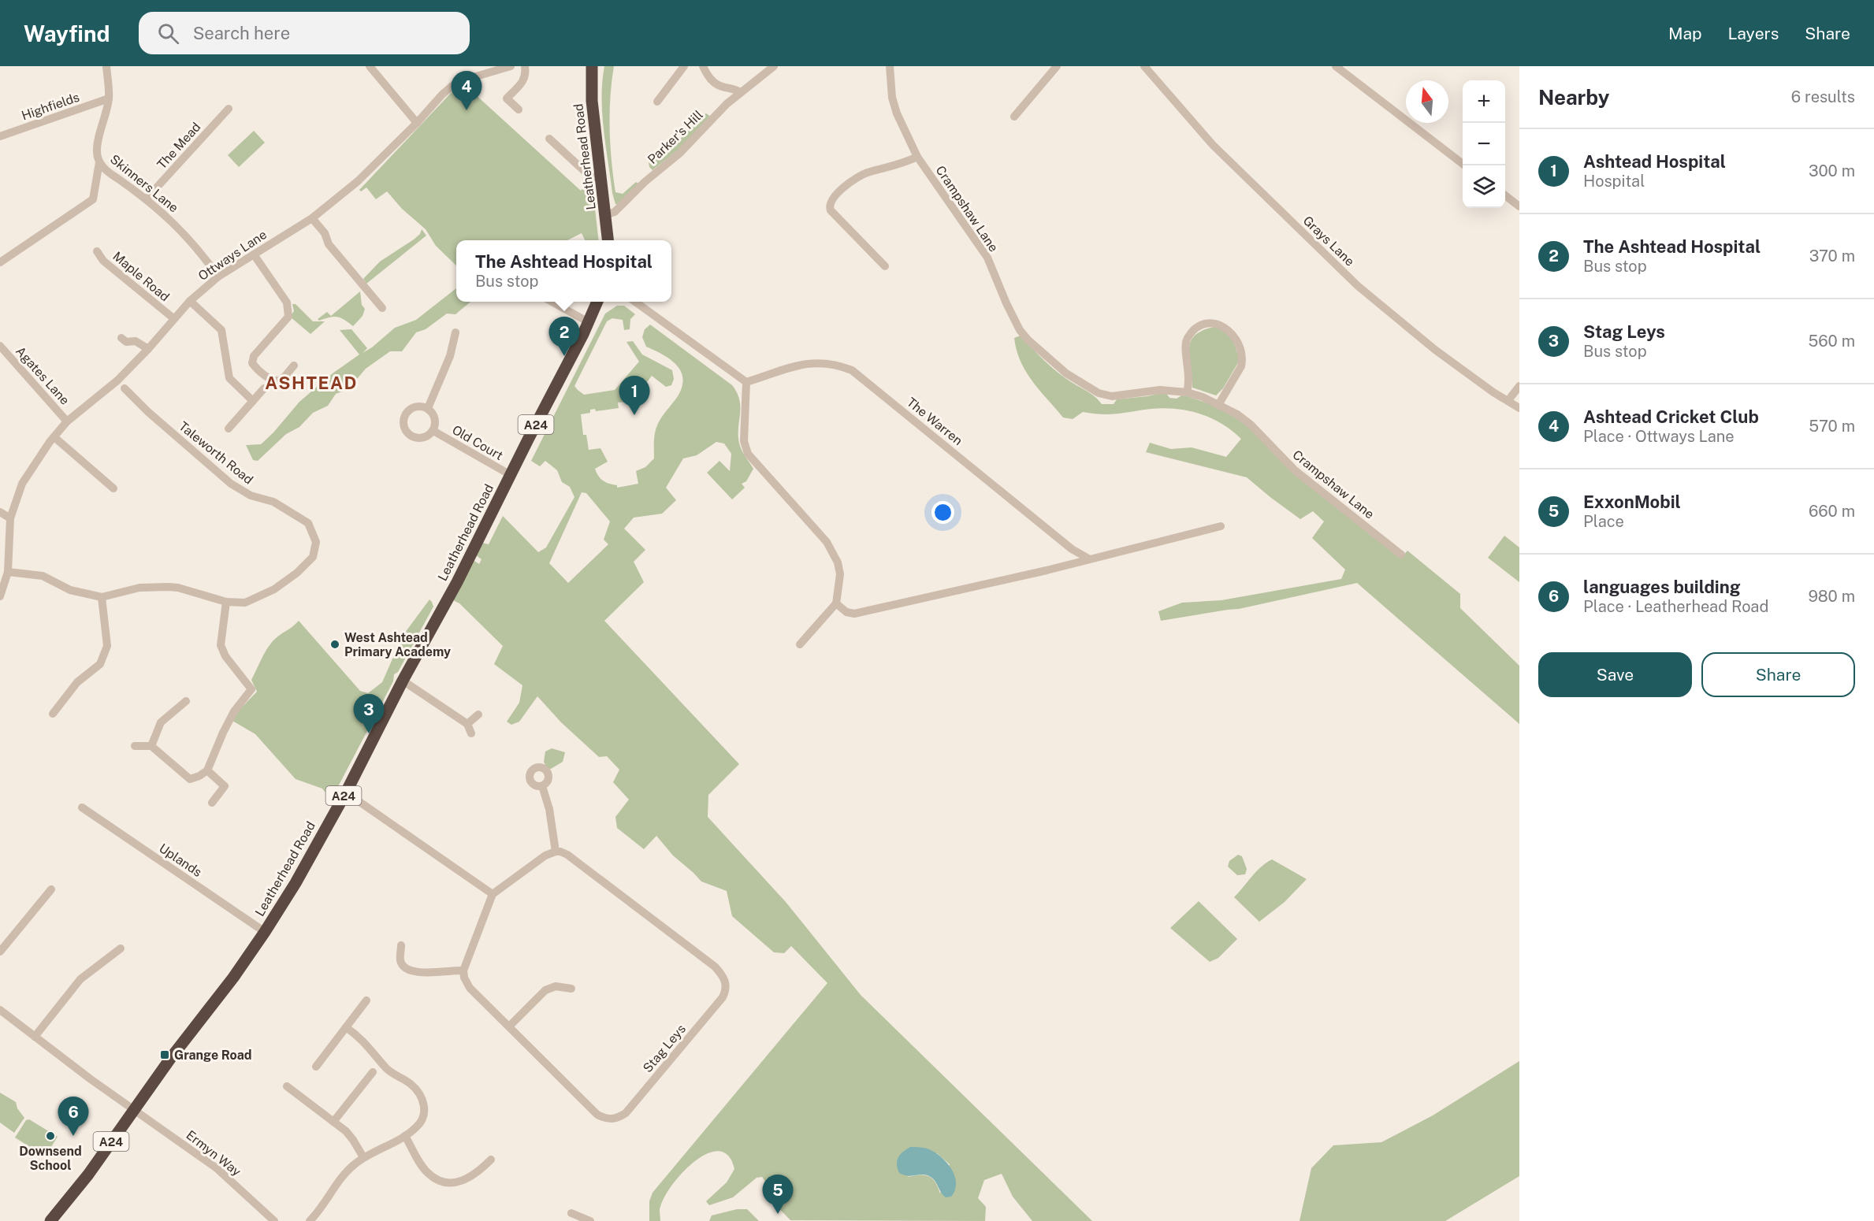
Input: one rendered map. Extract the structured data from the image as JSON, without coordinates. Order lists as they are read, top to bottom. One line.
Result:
{"streets":{"highway":["Leatherhead Road","A24"],"street":["Highfields","Parker's Hill","The Mead","Skinners Lane","Crampshaw Lane","Grays Lane","Ottways Lane","Maple Road","Agates Lane","The Warren","Old Court","Taleworth Road","Uplands","Stag Leys","Ermyn Way"]},"crossings":[["Highfields","Skinners Lane"],["Parker's Hill","Leatherhead Road"],["The Mead","Skinners Lane"],["Leatherhead Road","Old Court"],["Leatherhead Road","Uplands"],["Leatherhead Road","Ermyn Way"],["Skinners Lane","Ottways Lane"],["Ottways Lane","Maple Road"],["Ottways Lane","Agates Lane"],["Ottways Lane","Taleworth Road"]],"districts":["ASHTEAD"],"places":{"other":["West Ashtead Primary Academy","Downsend School"],"transit":["Grange Road"]},"north":"top","page":{"header":"Wayfind","search":"Search here","nav":["Map","Layers","Share"],"heading":["Nearby","6 results"],"pins":["4","2","1","3","6","5"],"map_buttons":["+","−"],"list":[{"mark":"1","name":"Ashtead Hospital","note":"Hospital","value":"300 m"},{"mark":"2","name":"The Ashtead Hospital","note":"Bus stop","value":"370 m"},{"mark":"3","name":"Stag Leys","note":"Bus stop","value":"560 m"},{"mark":"4","name":"Ashtead Cricket Club","note":"Place · Ottways Lane","value":"570 m"},{"mark":"5","name":"ExxonMobil","note":"Place","value":"660 m"},{"mark":"6","name":"languages building","note":"Place · Leatherhead Road","value":"980 m"}],"popup":["The Ashtead Hospital","Bus stop"],"buttons":["Save","Share"]}}
